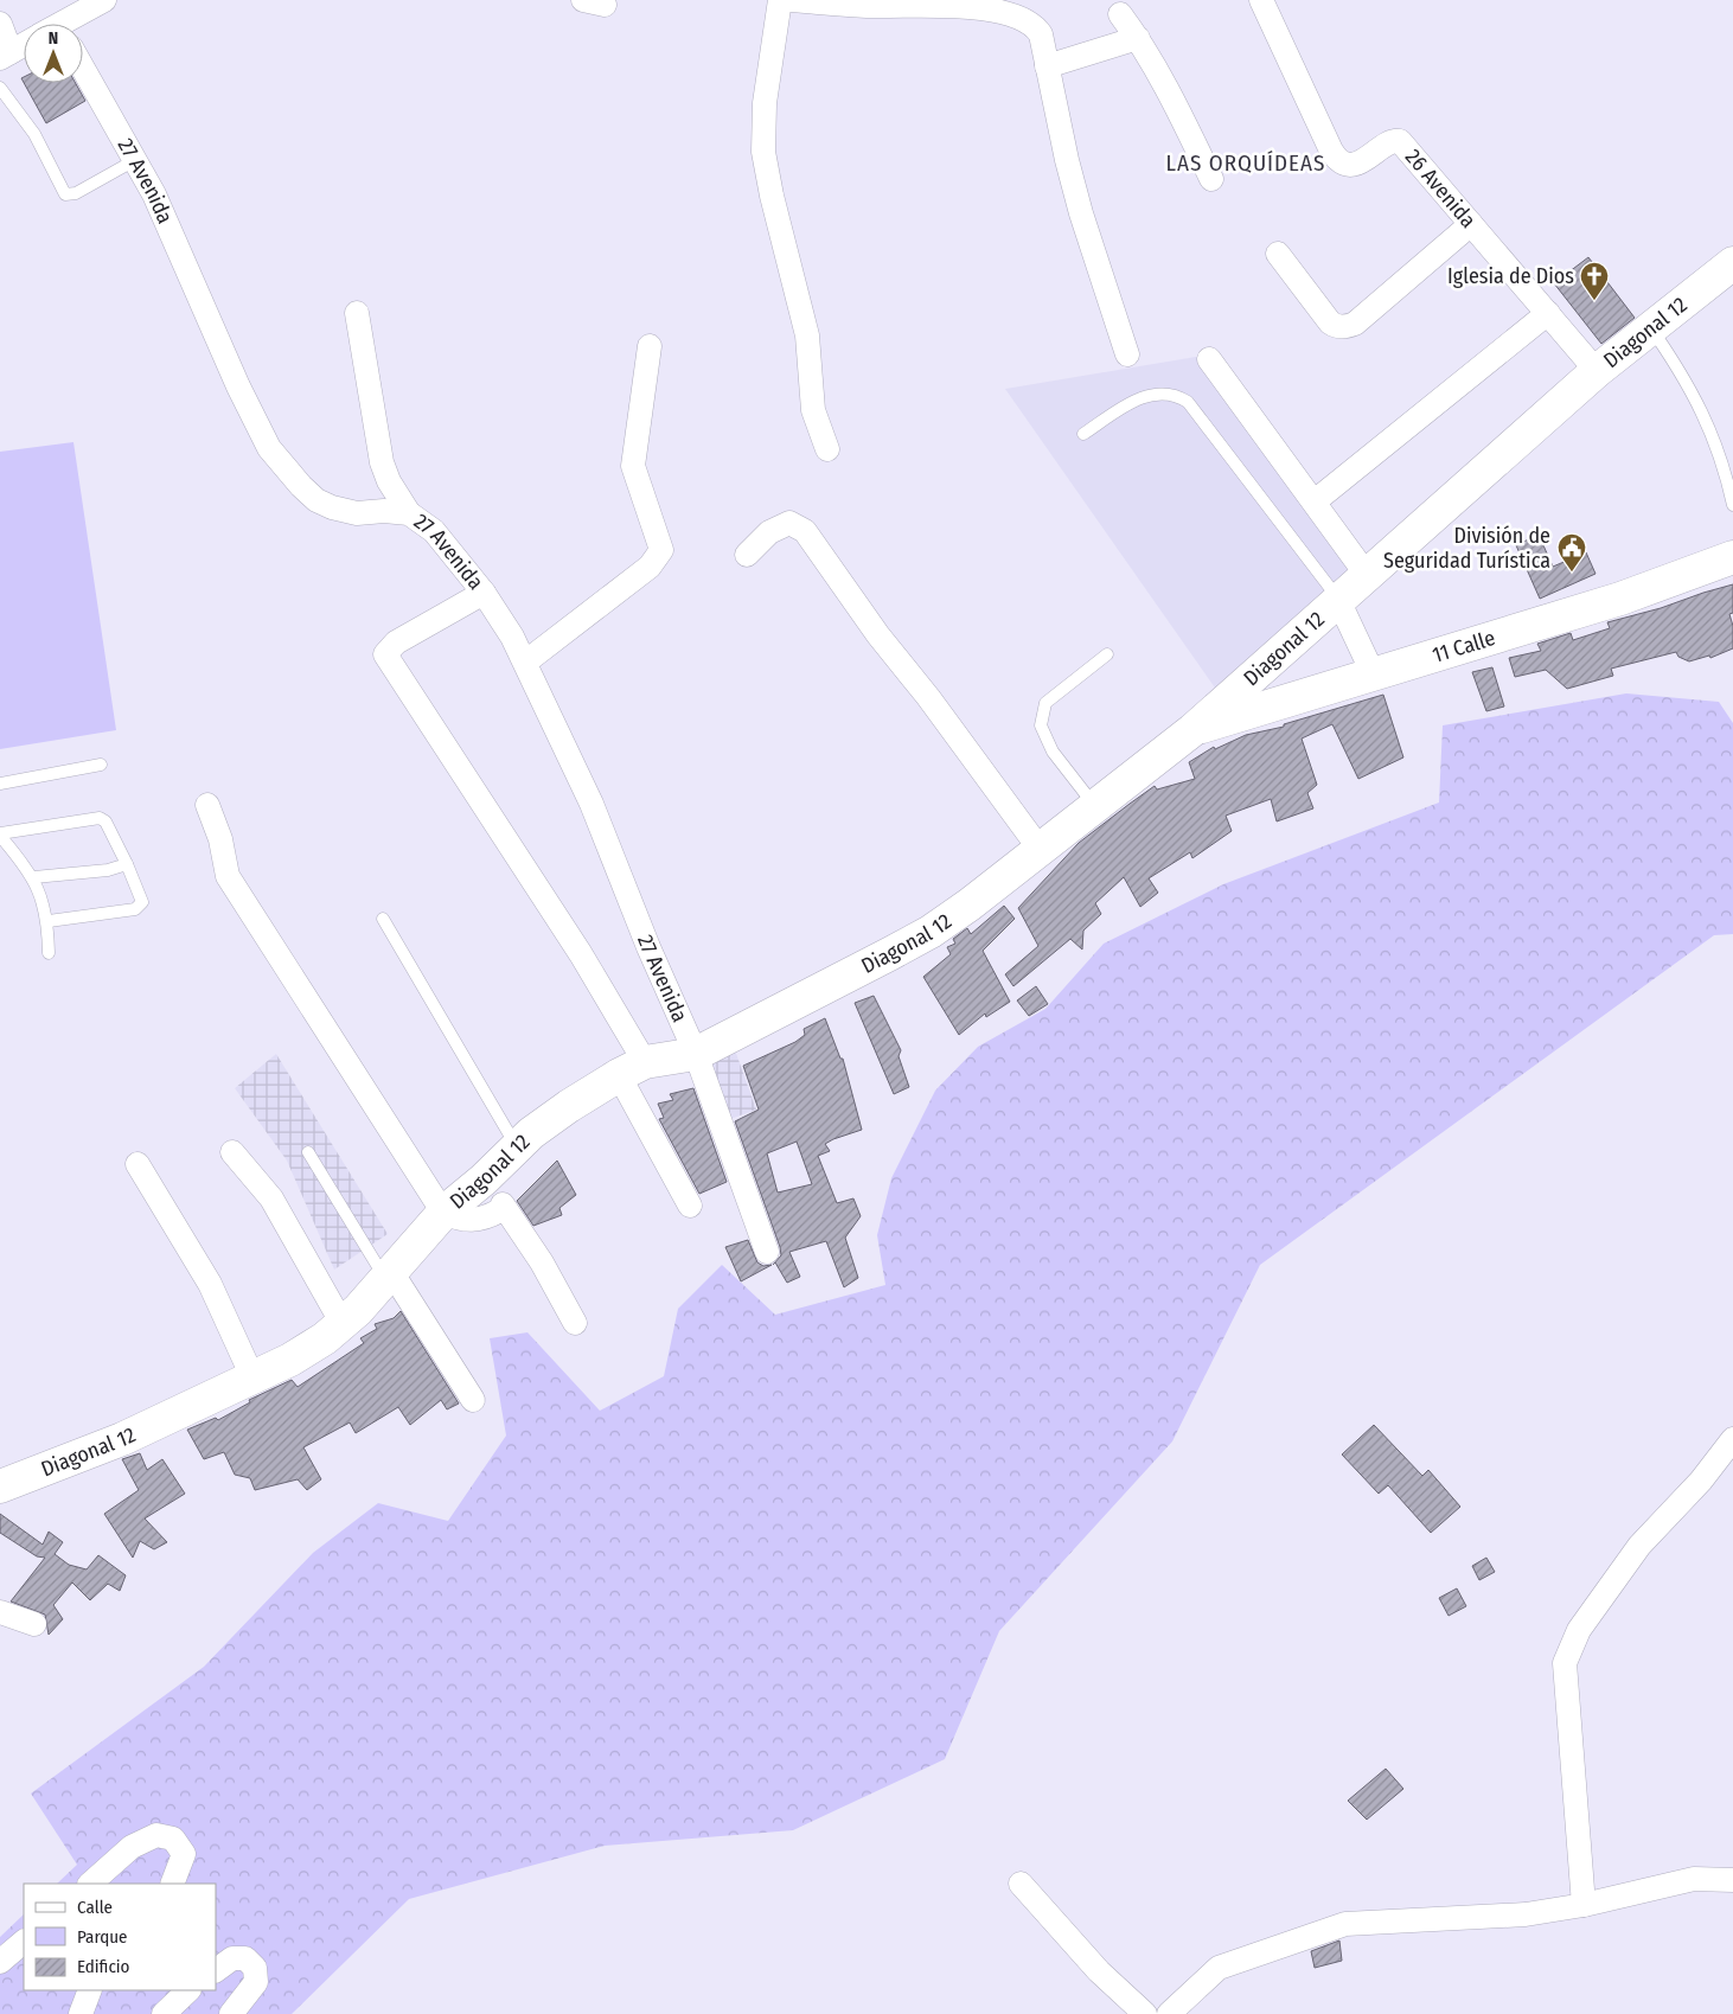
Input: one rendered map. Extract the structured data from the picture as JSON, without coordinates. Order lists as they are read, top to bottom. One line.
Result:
{"streets":{"main road":["Diagonal 12","11 Calle"],"street":["27 Avenida","26 Avenida"]},"crossings":[["27 Avenida","Diagonal 12"],["26 Avenida","Diagonal 12"],["Diagonal 12","11 Calle"]],"districts":["LAS ORQUÍDEAS"],"places":{"church":["Iglesia de Dios"],"public building":["División de Seguridad Turística"]},"legend":["Calle","Parque","Edificio"],"north":"top"}
